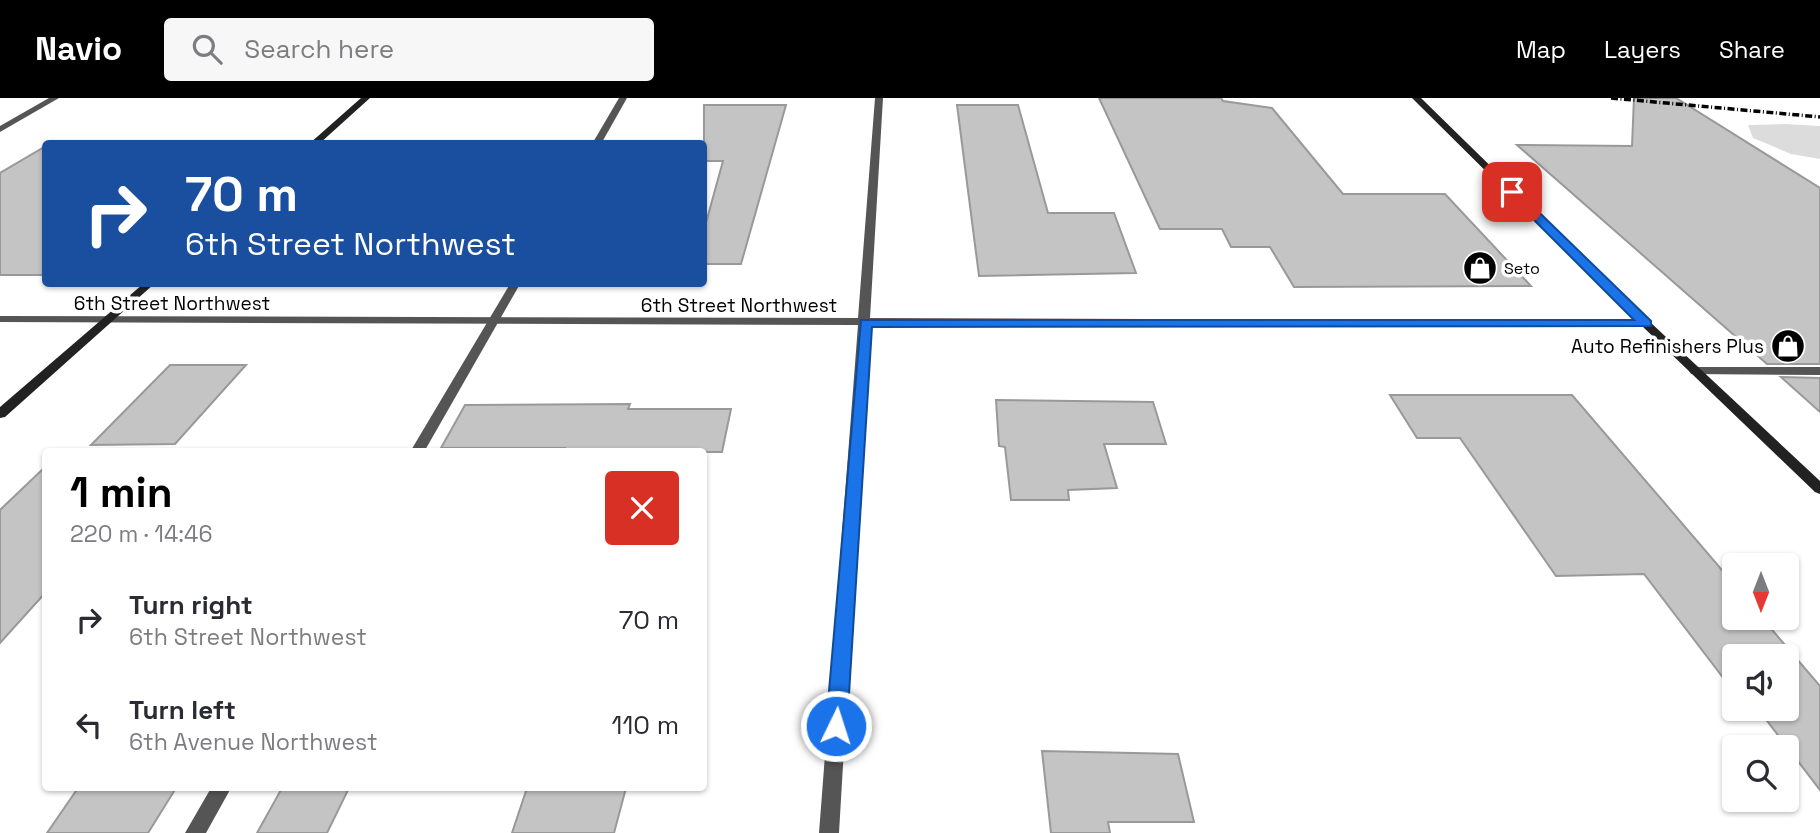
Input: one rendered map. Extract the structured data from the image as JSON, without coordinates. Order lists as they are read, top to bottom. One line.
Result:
{"streets":{"street":["6th Street Northwest"]},"places":{"shop":["Seto","Auto Refinishers Plus"]},"north":"bottom","page":{"header":"Navio","search":"Search here","nav":["Map","Layers","Share"],"turn":["70 m","6th Street Northwest"],"heading":["1 min","220 m · 14:46"],"list":[{"name":"Turn right","note":"6th Street Northwest","value":"70 m"},{"name":"Turn left","note":"6th Avenue Northwest","value":"110 m"}]}}
